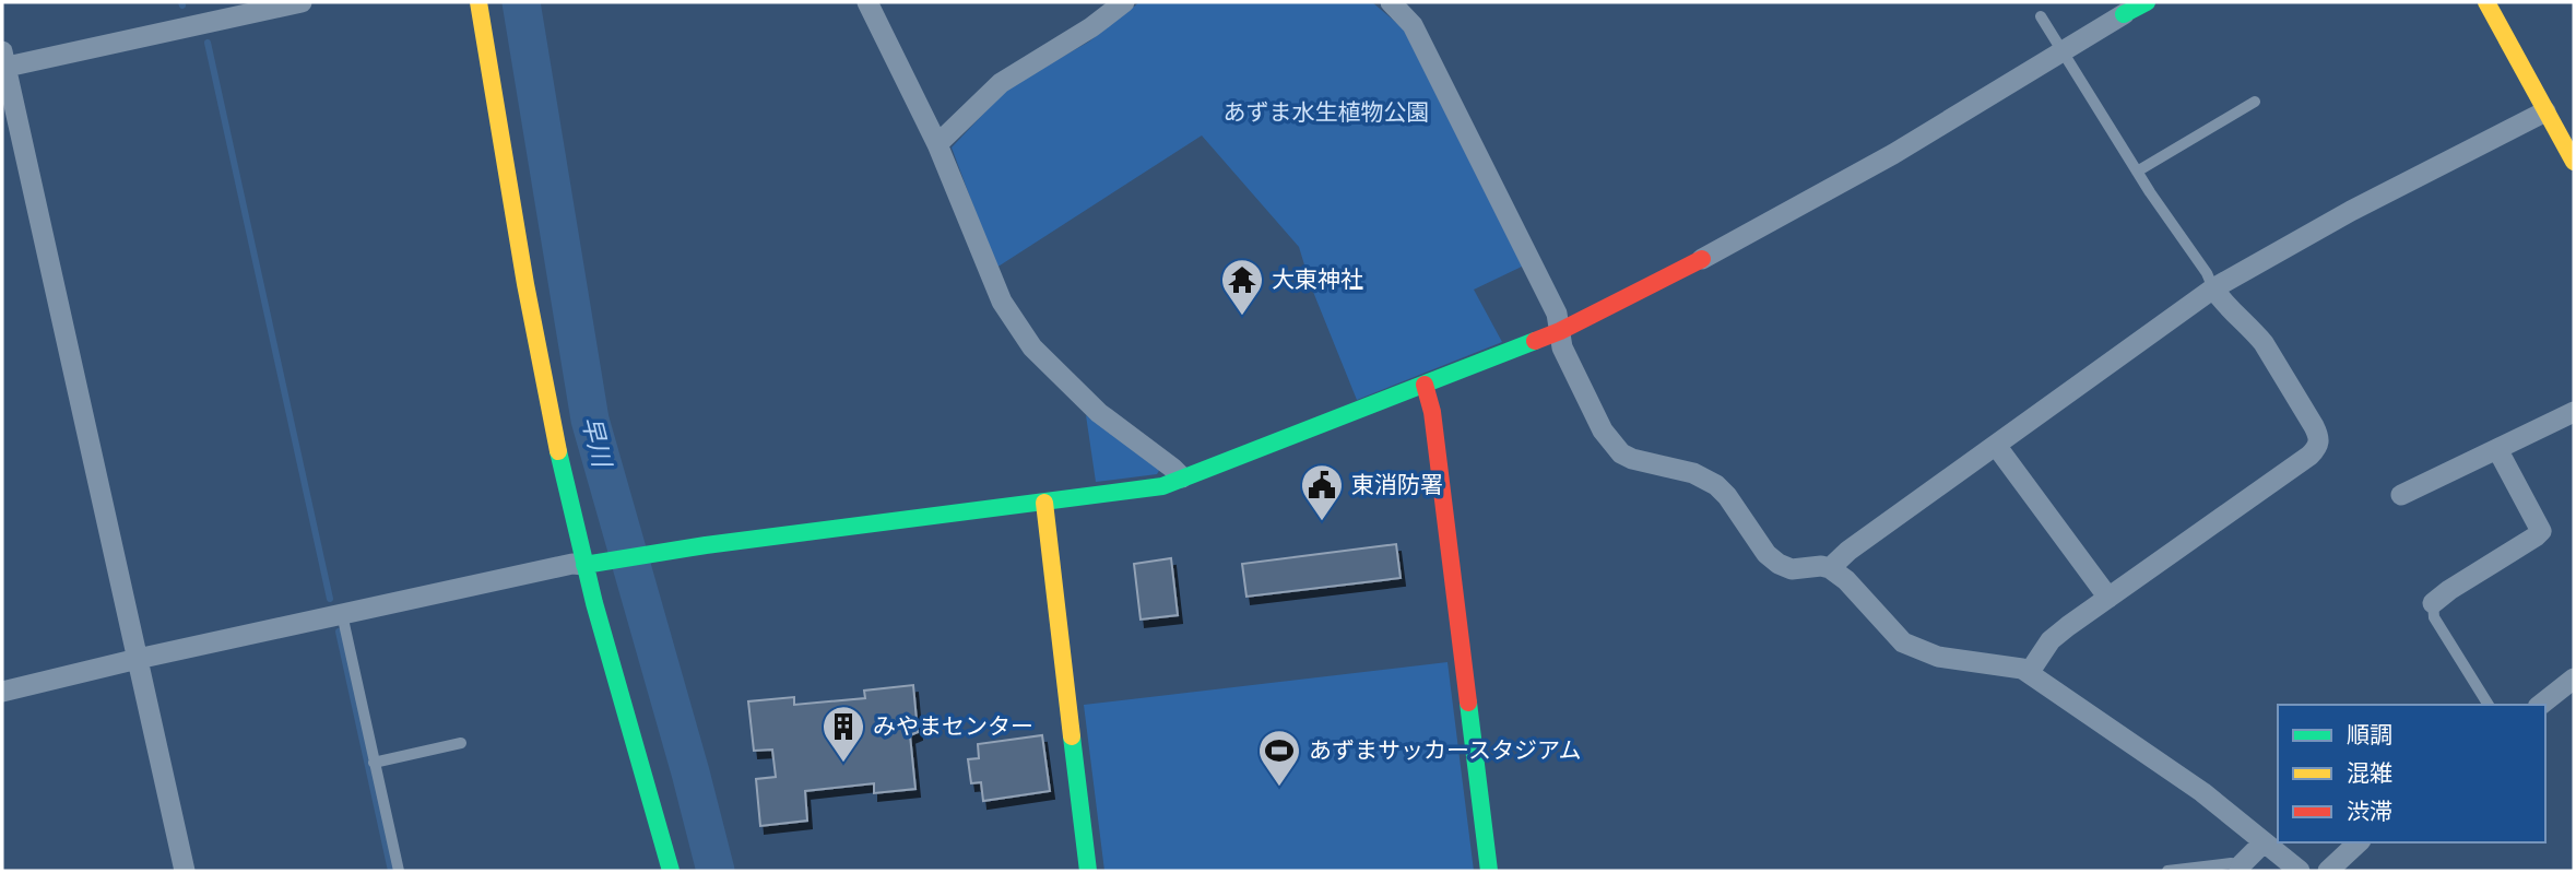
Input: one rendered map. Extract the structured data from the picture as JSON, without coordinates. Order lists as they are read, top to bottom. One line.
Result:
{"water":["早川"],"parks":["あずま水生植物公園"],"places":{"temple":["大東神社"],"public building":["東消防署"],"building":["みやまセンター"],"sports":["あずまサッカースタジアム"]},"legend":["順調","混雑","渋滞"]}
